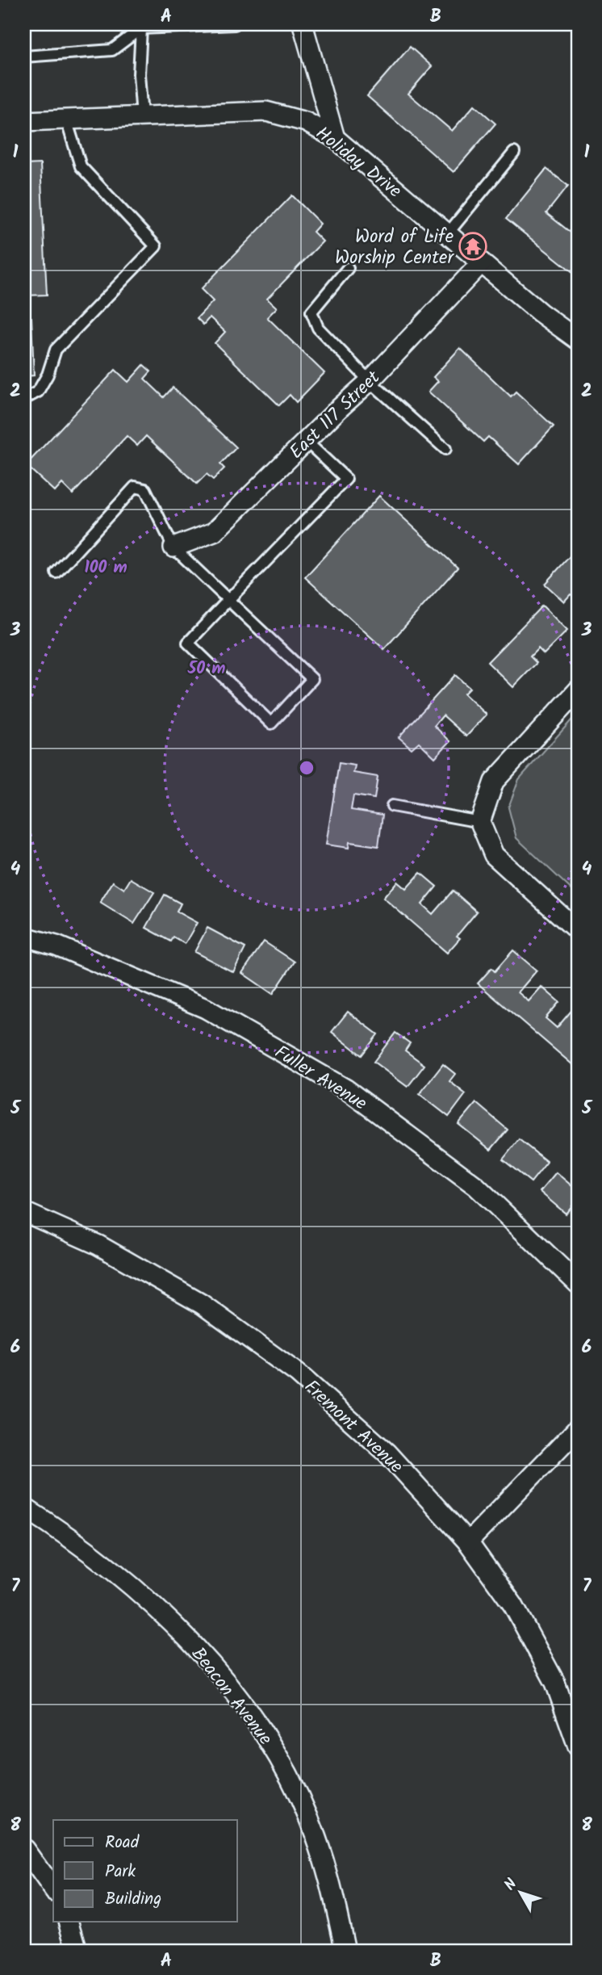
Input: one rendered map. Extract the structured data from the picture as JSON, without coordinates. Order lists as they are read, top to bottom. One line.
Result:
{"streets":{"street":["Holiday Drive","East 117 Street","Fuller Avenue","Fremont Avenue","Beacon Avenue"]},"crossings":[["Holiday Drive","East 117 Street"]],"places":{"temple":["Word of Life Worship Center"]},"legend":["Road","Park","Building"],"north":"top left","grid":{"columns":["A","B"],"rows":["1","2","3","4","5","6","7","8"]},"rings":["100 m","50 m"]}
